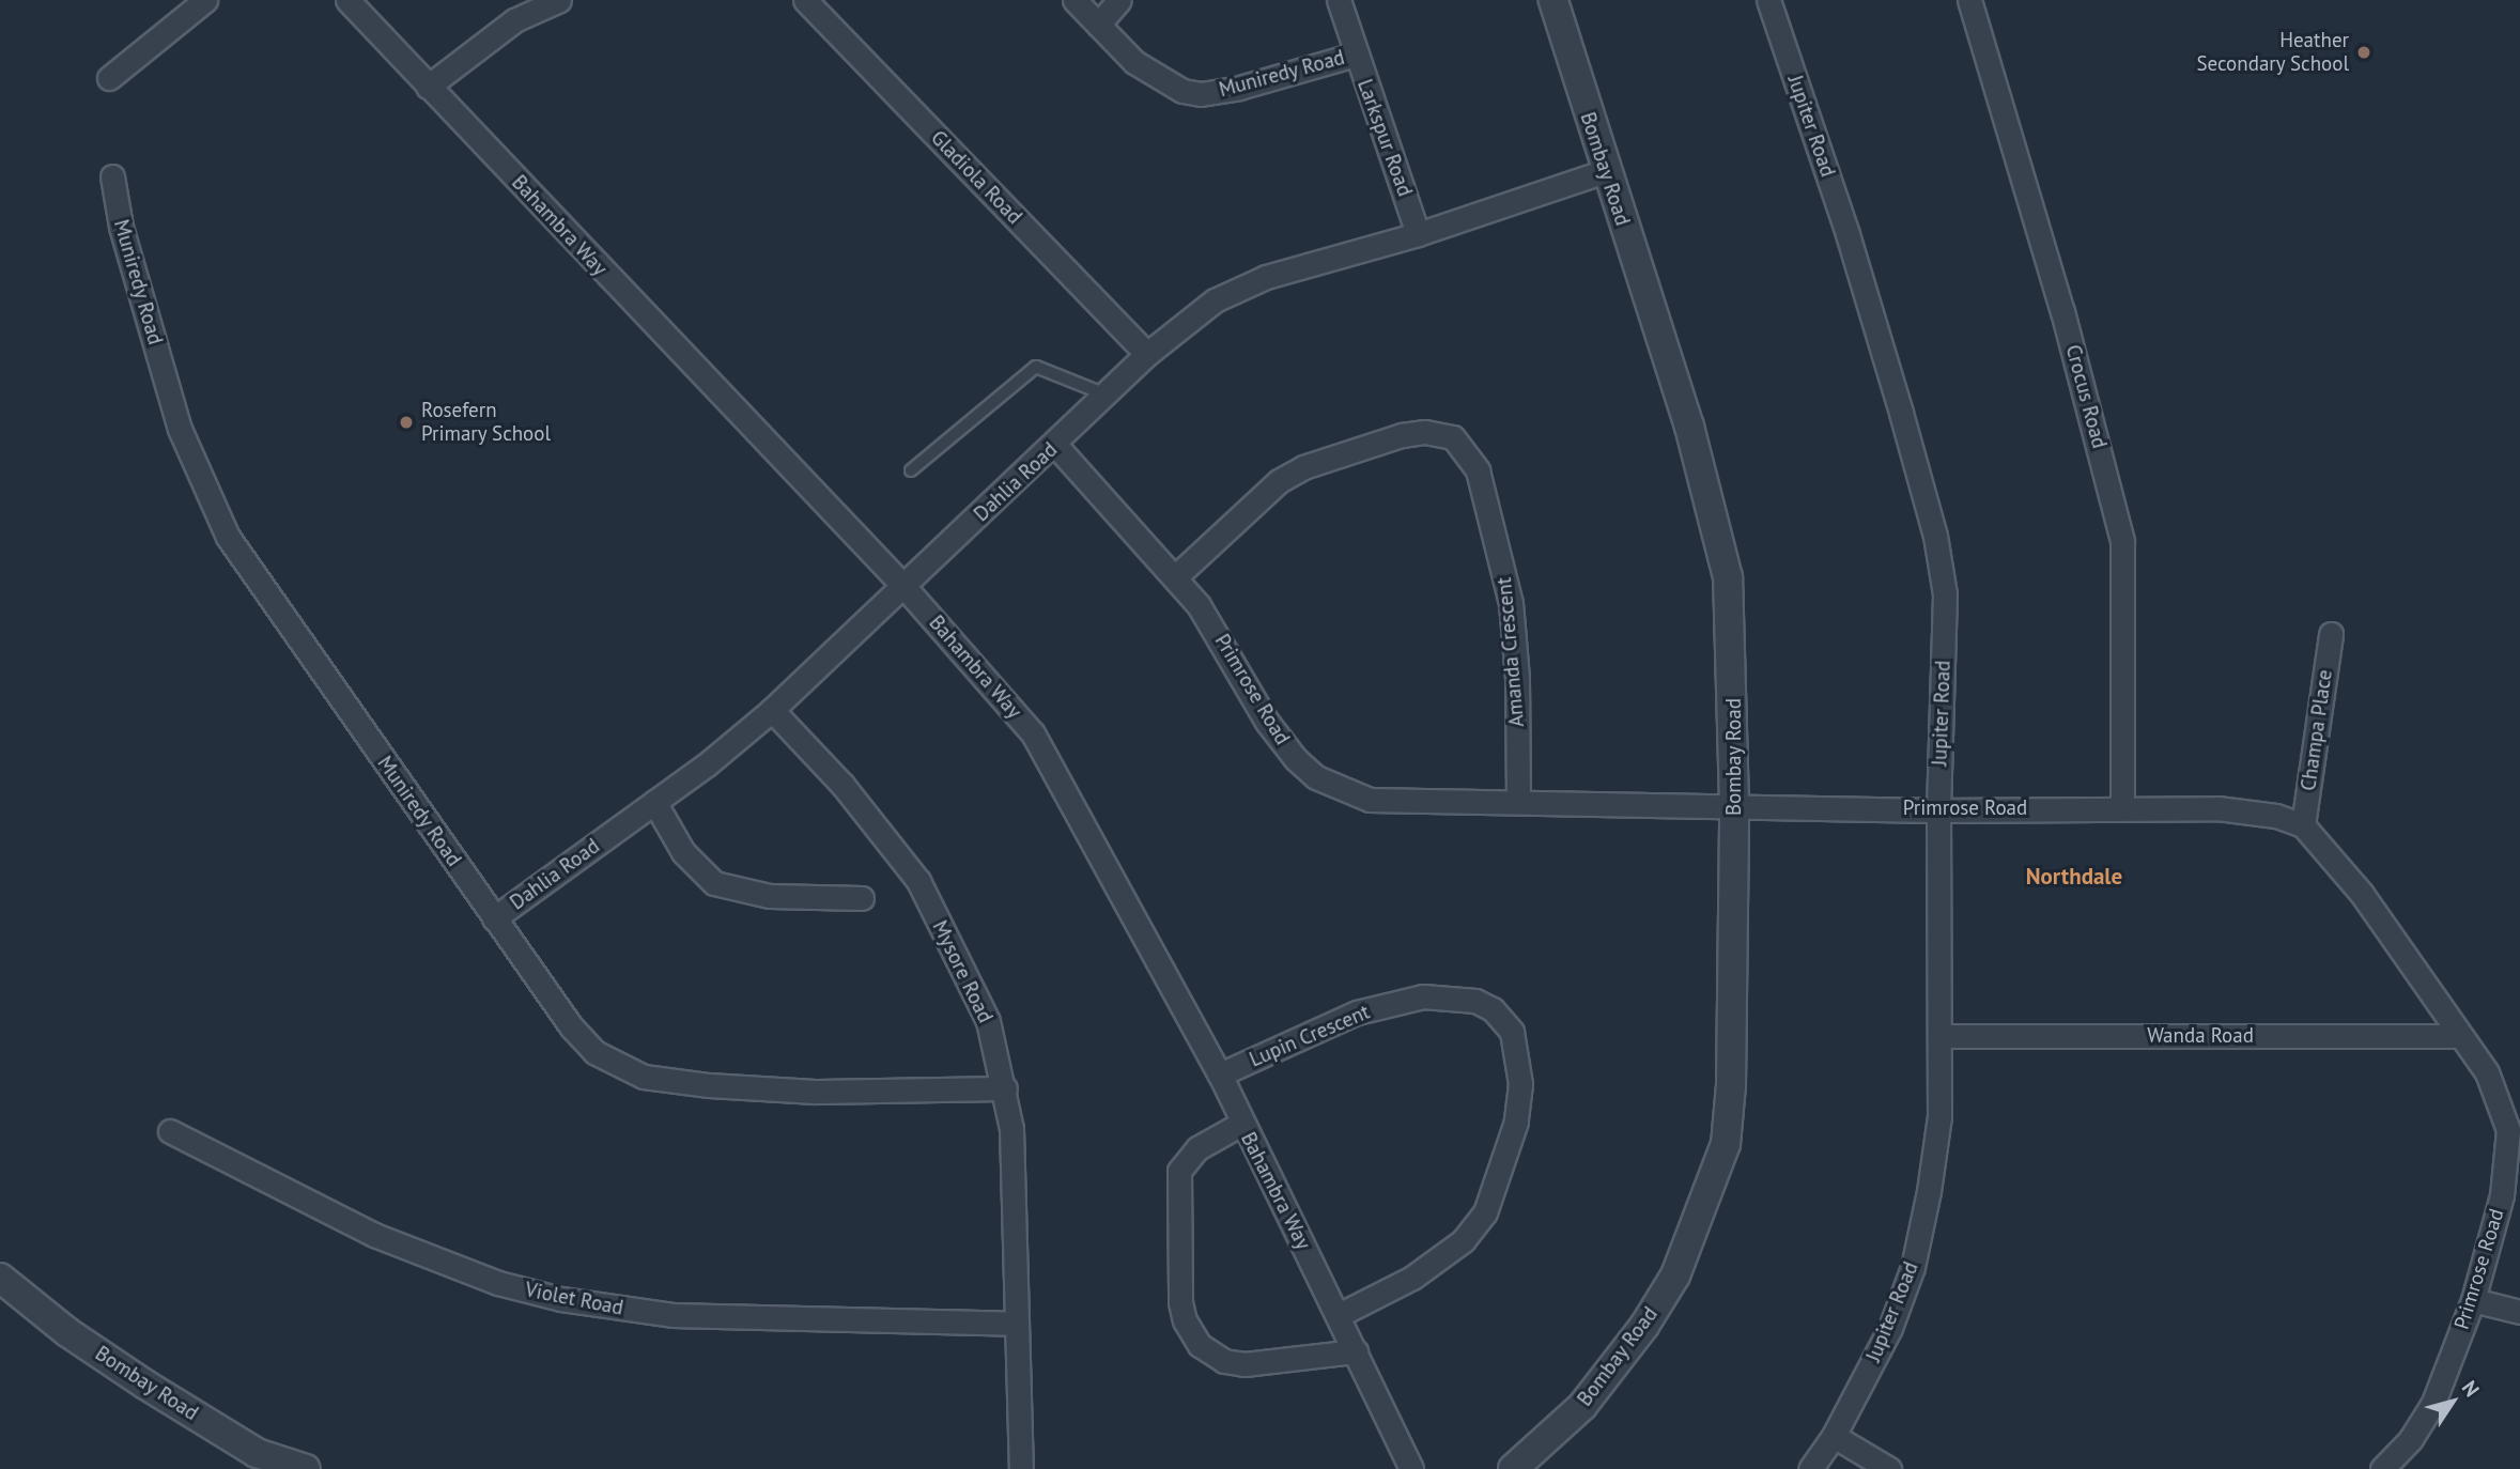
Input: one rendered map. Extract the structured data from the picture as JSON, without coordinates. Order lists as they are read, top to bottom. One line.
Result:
{"streets":{"street":["Muniredy Road","Jupiter Road","Larkspur Road","Bombay Road","Gladiola Road","Bahambra Way","Crocus Road","Dahlia Road","Amanda Crescent","Primrose Road","Champa Place","Mysore Road","Lupin Crescent","Wanda Road","Violet Road"]},"crossings":[["Muniredy Road","Larkspur Road"],["Muniredy Road","Dahlia Road"],["Muniredy Road","Mysore Road"],["Jupiter Road","Primrose Road"],["Jupiter Road","Wanda Road"],["Larkspur Road","Dahlia Road"],["Bombay Road","Dahlia Road"],["Bombay Road","Primrose Road"],["Gladiola Road","Dahlia Road"],["Bahambra Way","Dahlia Road"],["Bahambra Way","Lupin Crescent"],["Crocus Road","Primrose Road"],["Dahlia Road","Primrose Road"],["Dahlia Road","Mysore Road"],["Amanda Crescent","Primrose Road"],["Primrose Road","Champa Place"],["Primrose Road","Wanda Road"],["Mysore Road","Violet Road"]],"districts":["Northdale"],"places":["Heather Secondary School","Rosefern Primary School"],"north":"top right"}
